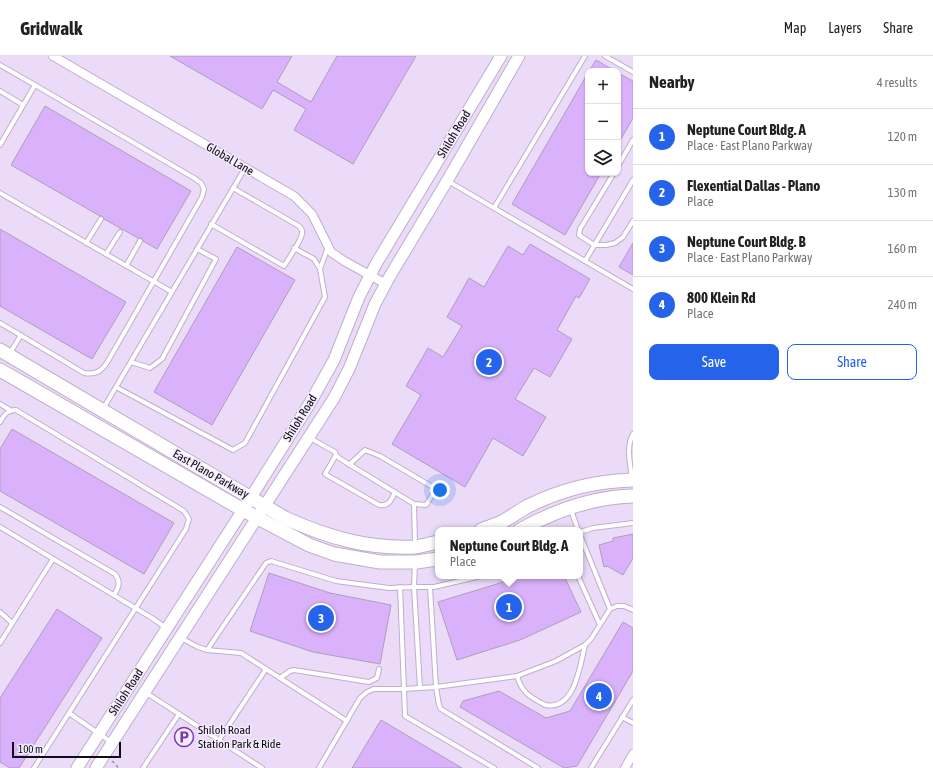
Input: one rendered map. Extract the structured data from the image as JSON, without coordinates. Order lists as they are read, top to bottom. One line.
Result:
{"streets":{"main road":["Shiloh Road","East Plano Parkway"],"street":["Global Lane"]},"crossings":[["Shiloh Road","Global Lane"],["Shiloh Road","East Plano Parkway"]],"places":{"parking":["Shiloh Road Station Park & Ride"]},"scale_bar":"100 m","page":{"header":"Gridwalk","nav":["Map","Layers","Share"],"heading":["Nearby","4 results"],"map_buttons":["+","−"],"list":[{"mark":"1","name":"Neptune Court Bldg. A","note":"Place · East Plano Parkway","value":"120 m"},{"mark":"2","name":"Flexential Dallas - Plano","note":"Place","value":"130 m"},{"mark":"3","name":"Neptune Court Bldg. B","note":"Place · East Plano Parkway","value":"160 m"},{"mark":"4","name":"800 Klein Rd","note":"Place","value":"240 m"}],"buttons":["Save","Share"],"pins":["2","1","3","4"],"popup":["Neptune Court Bldg. A","Place"],"scale":"100 m"}}
